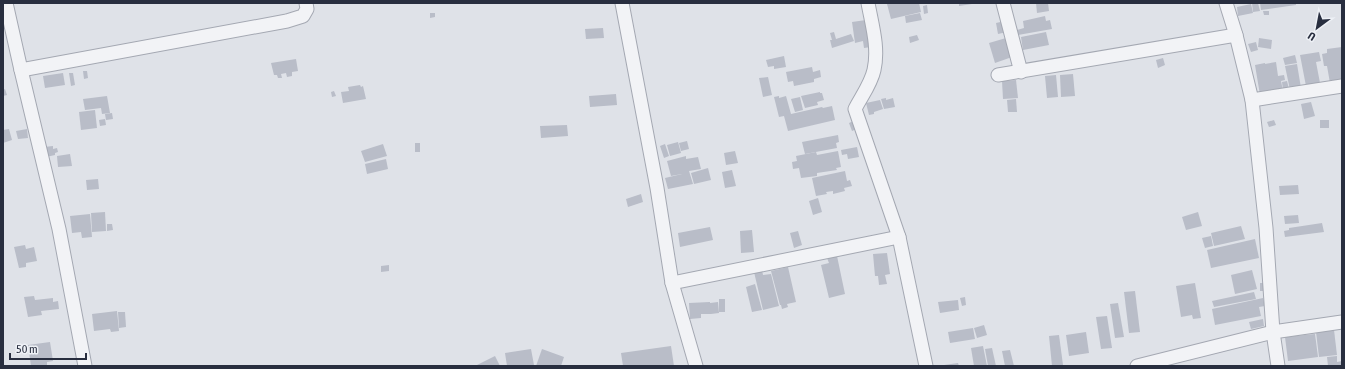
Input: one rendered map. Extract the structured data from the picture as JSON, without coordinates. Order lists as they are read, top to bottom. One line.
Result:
{"scale_bar":"50 m","north":"bottom left"}
